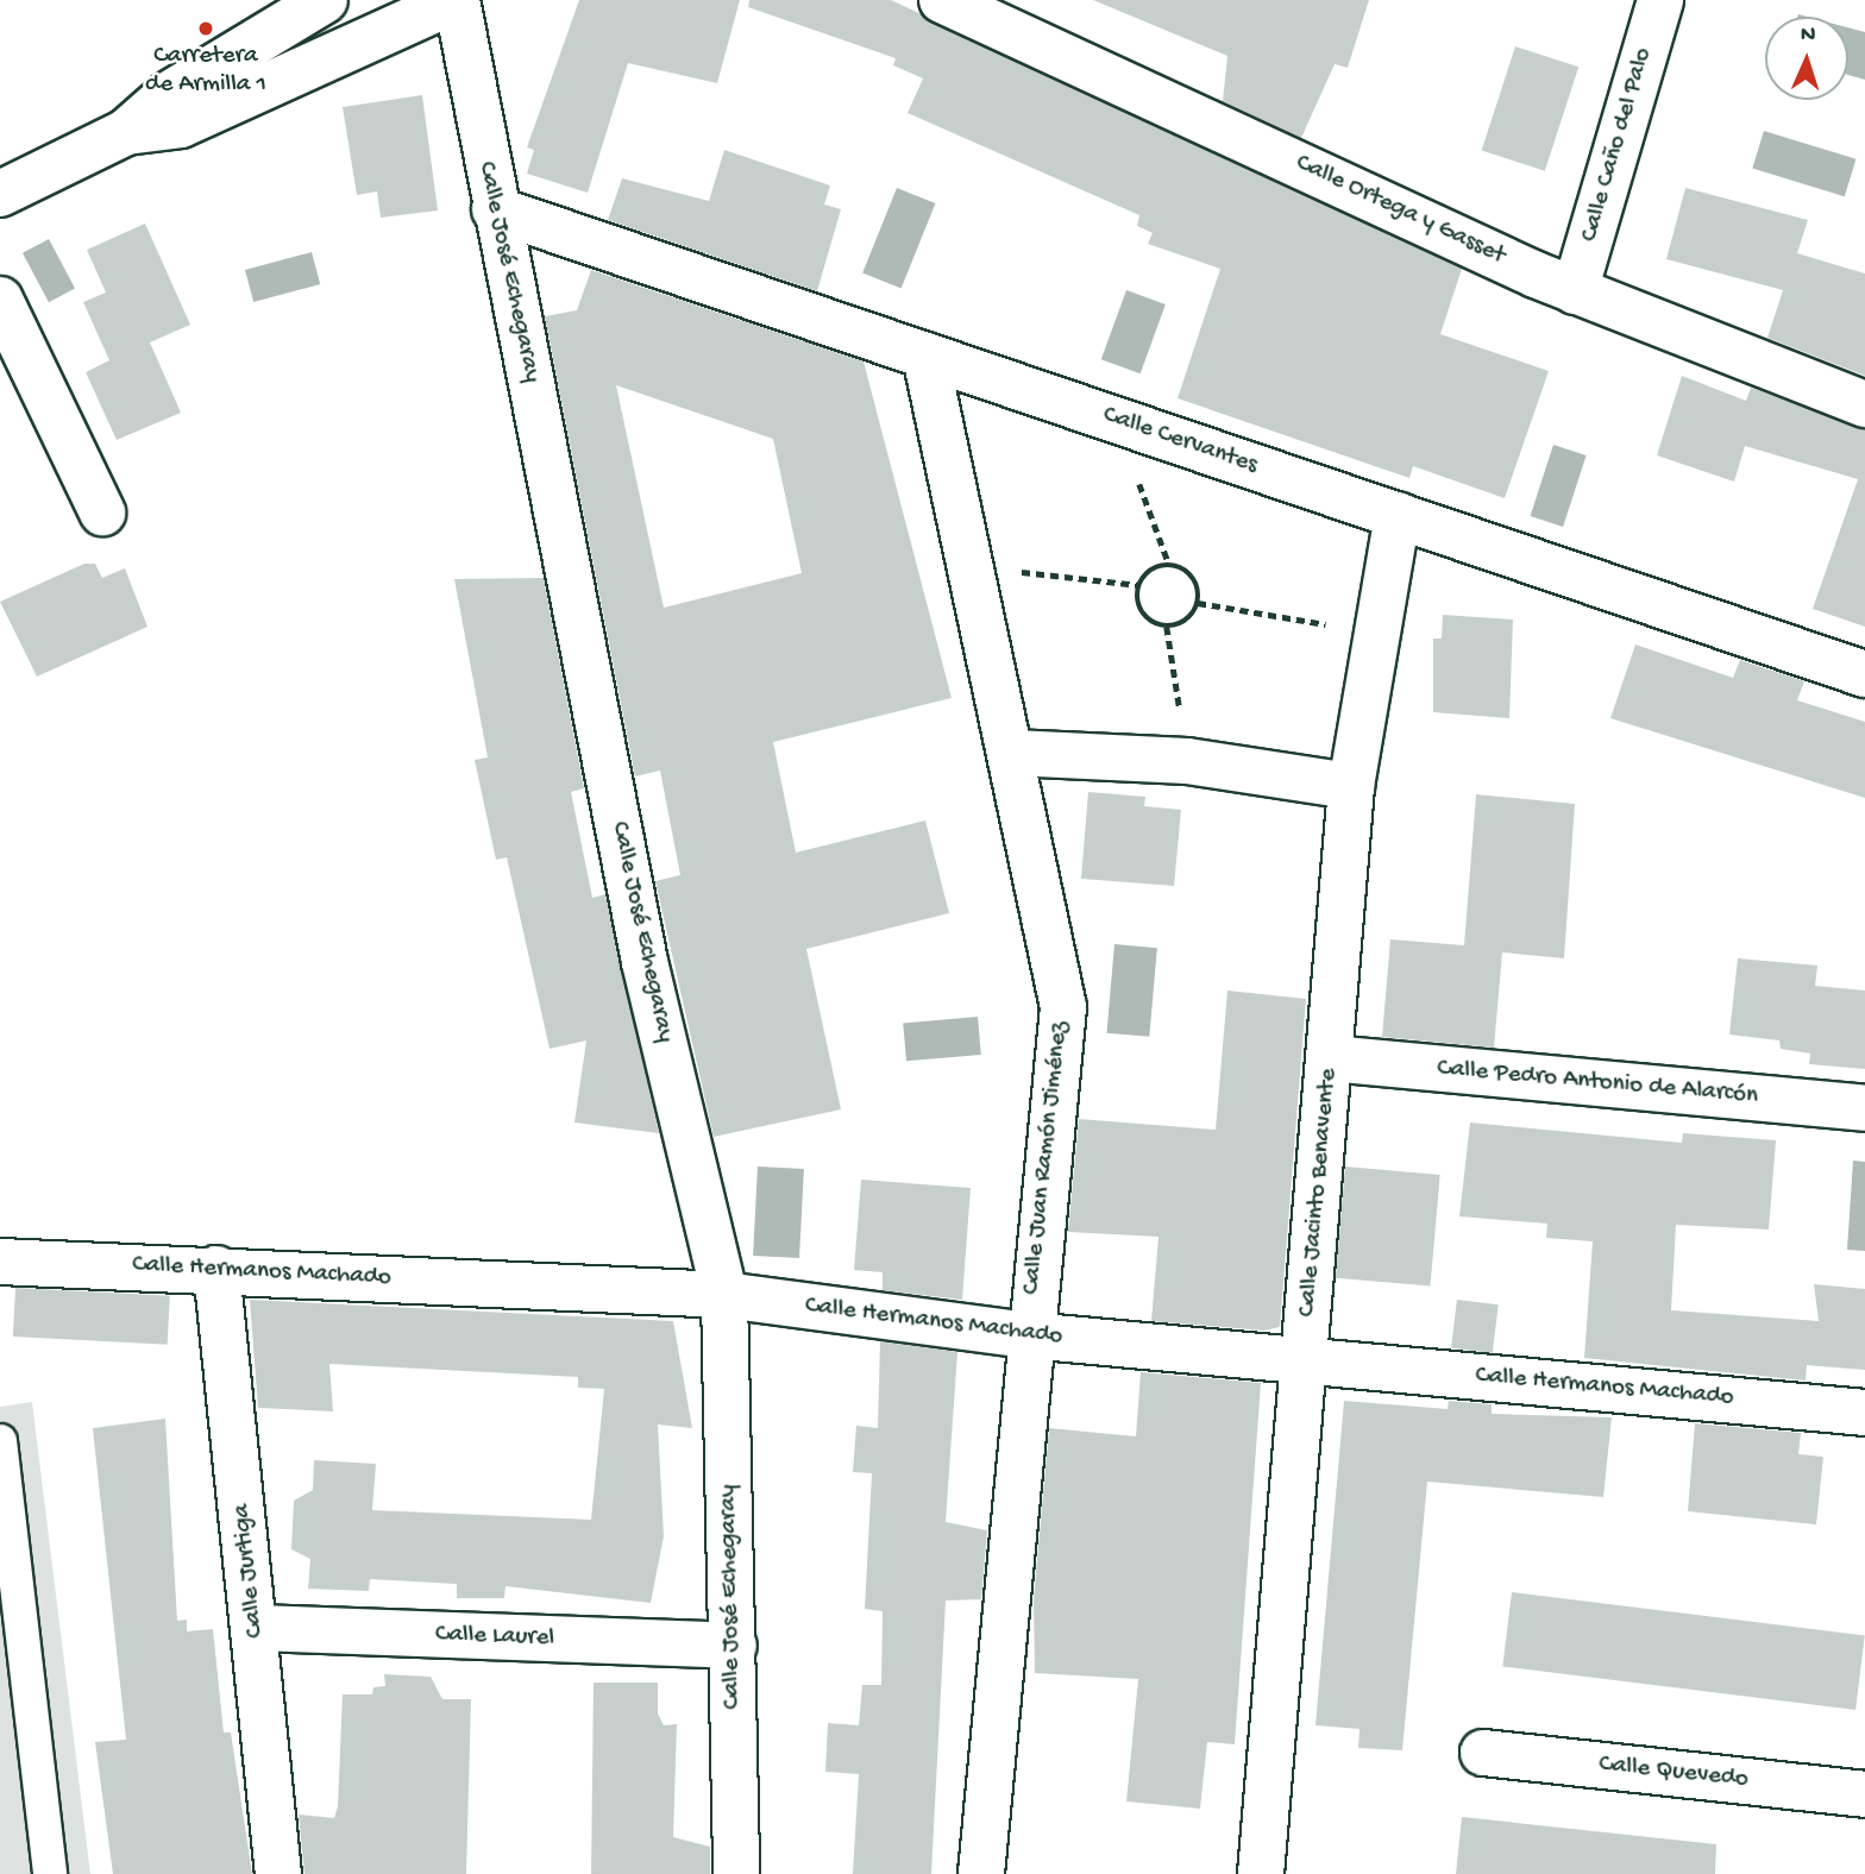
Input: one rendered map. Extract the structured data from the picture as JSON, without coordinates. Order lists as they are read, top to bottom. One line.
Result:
{"streets":{"street":["Calle Caño del Palo","Calle Ortega y Gasset","Calle José Echegaray","Calle Cervantes","Calle Pedro Antonio de Alarcón","Calle Juan Ramón Jiménez","Calle Jacinto Benavente","Calle Hermanos Machado","Calle Jurtiga","Calle Laurel","Calle Quevedo"]},"crossings":[["Calle Caño del Palo","Calle Ortega y Gasset"],["Calle José Echegaray","Calle Cervantes"],["Calle José Echegaray","Calle Hermanos Machado"],["Calle José Echegaray","Calle Laurel"],["Calle Cervantes","Calle Juan Ramón Jiménez"],["Calle Cervantes","Calle Jacinto Benavente"],["Calle Pedro Antonio de Alarcón","Calle Jacinto Benavente"],["Calle Juan Ramón Jiménez","Calle Hermanos Machado"],["Calle Jacinto Benavente","Calle Hermanos Machado"],["Calle Hermanos Machado","Calle Jurtiga"],["Calle Jurtiga","Calle Laurel"]],"places":["Carretera de Armilla 1"],"north":"top"}
